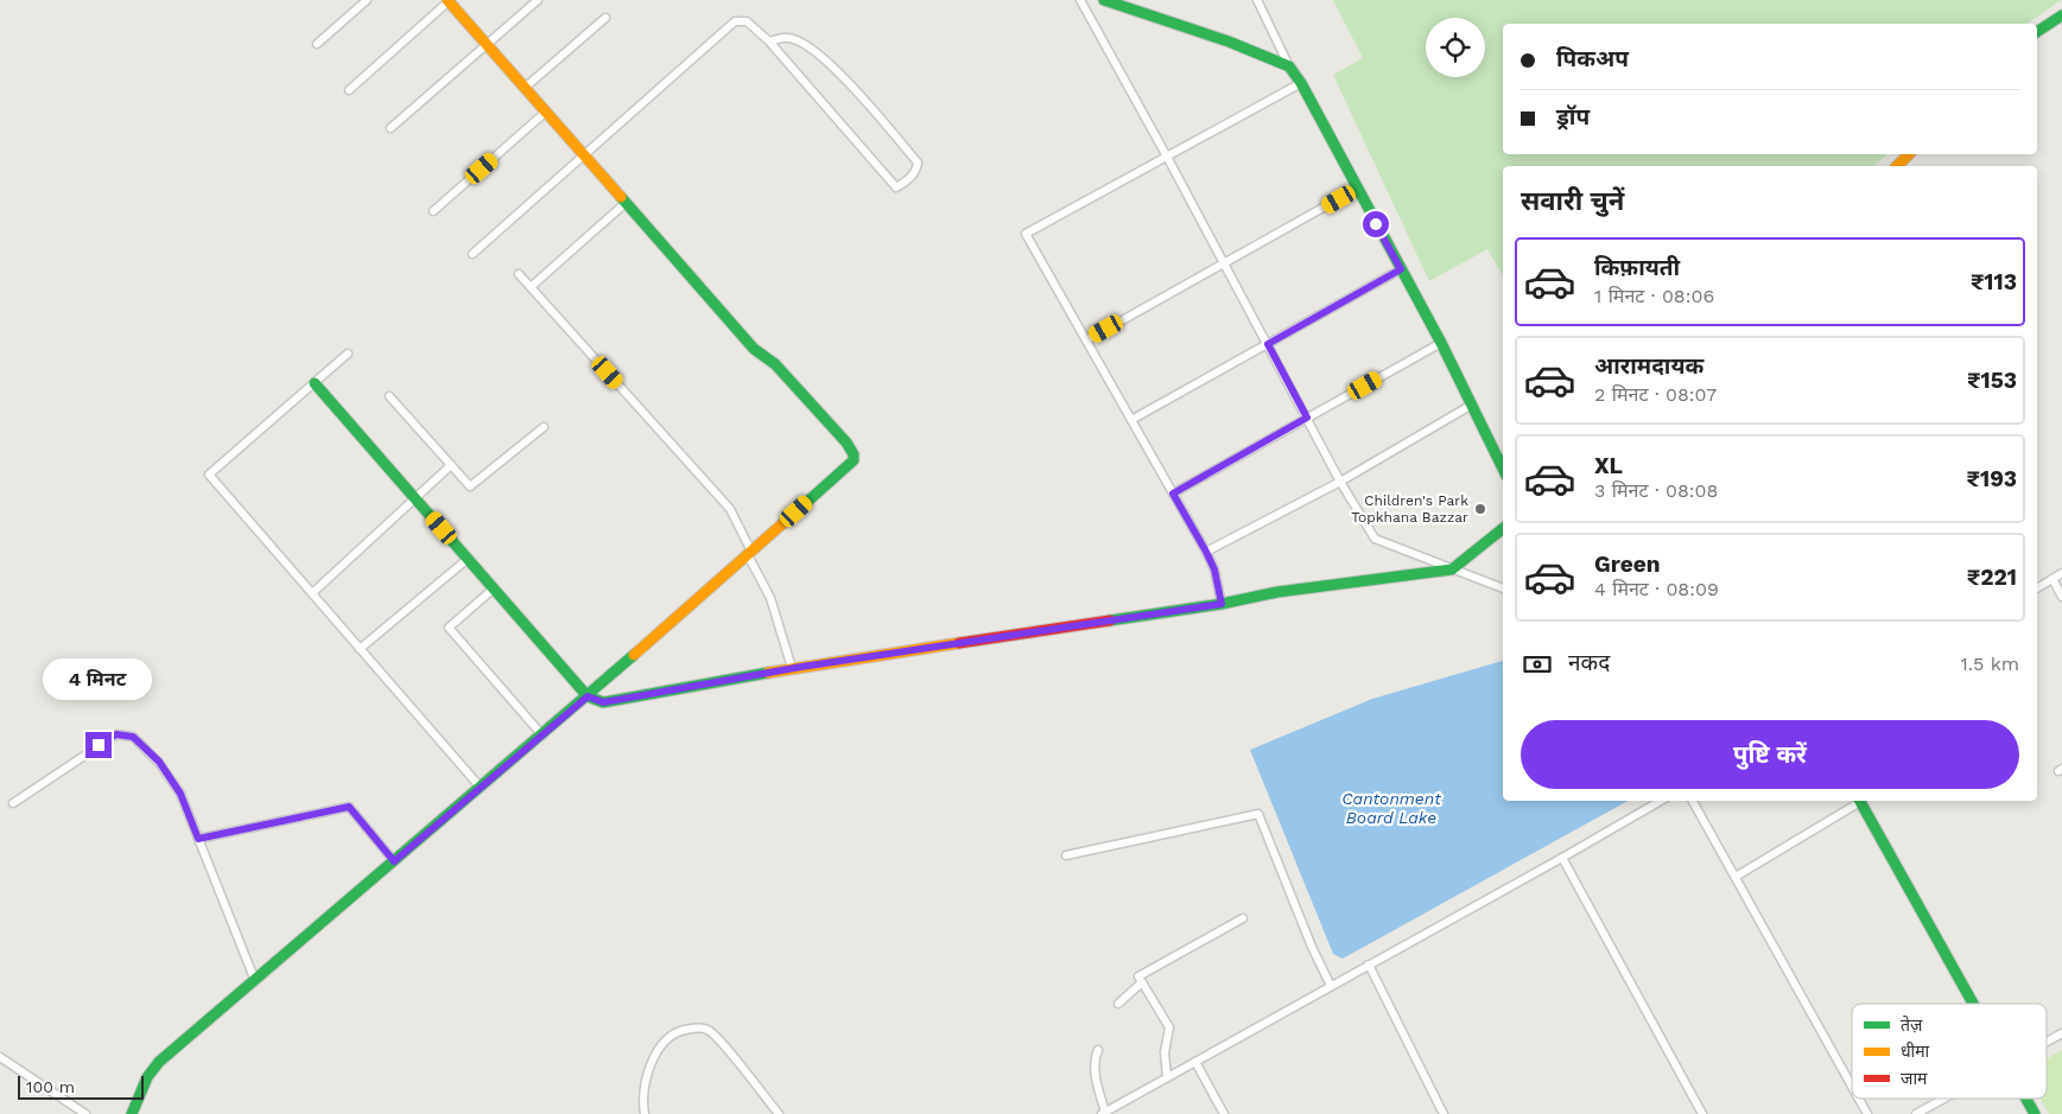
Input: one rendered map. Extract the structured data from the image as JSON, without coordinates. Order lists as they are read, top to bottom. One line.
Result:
{"water":["Cantonment Board Lake"],"places":["Children's Park Topkhana Bazzar"],"legend":["तेज़","धीमा","जाम"],"scale_bar":"100 m","page":{"banner":["पिकअप","ड्रॉप"],"heading":"सवारी चुनें","list":[{"name":"किफ़ायती","note":"1 मिनट · 08:06","value":"₹113"},{"name":"आरामदायक","note":"2 मिनट · 08:07","value":"₹153"},{"name":"XL","note":"3 मिनट · 08:08","value":"₹193"},{"name":"Green","note":"4 मिनट · 08:09","value":"₹221"}],"pay":["नकद","1.5 km"],"bubble":"4 मिनट","buttons":"पुष्टि करें","scale":"100 m"}}
